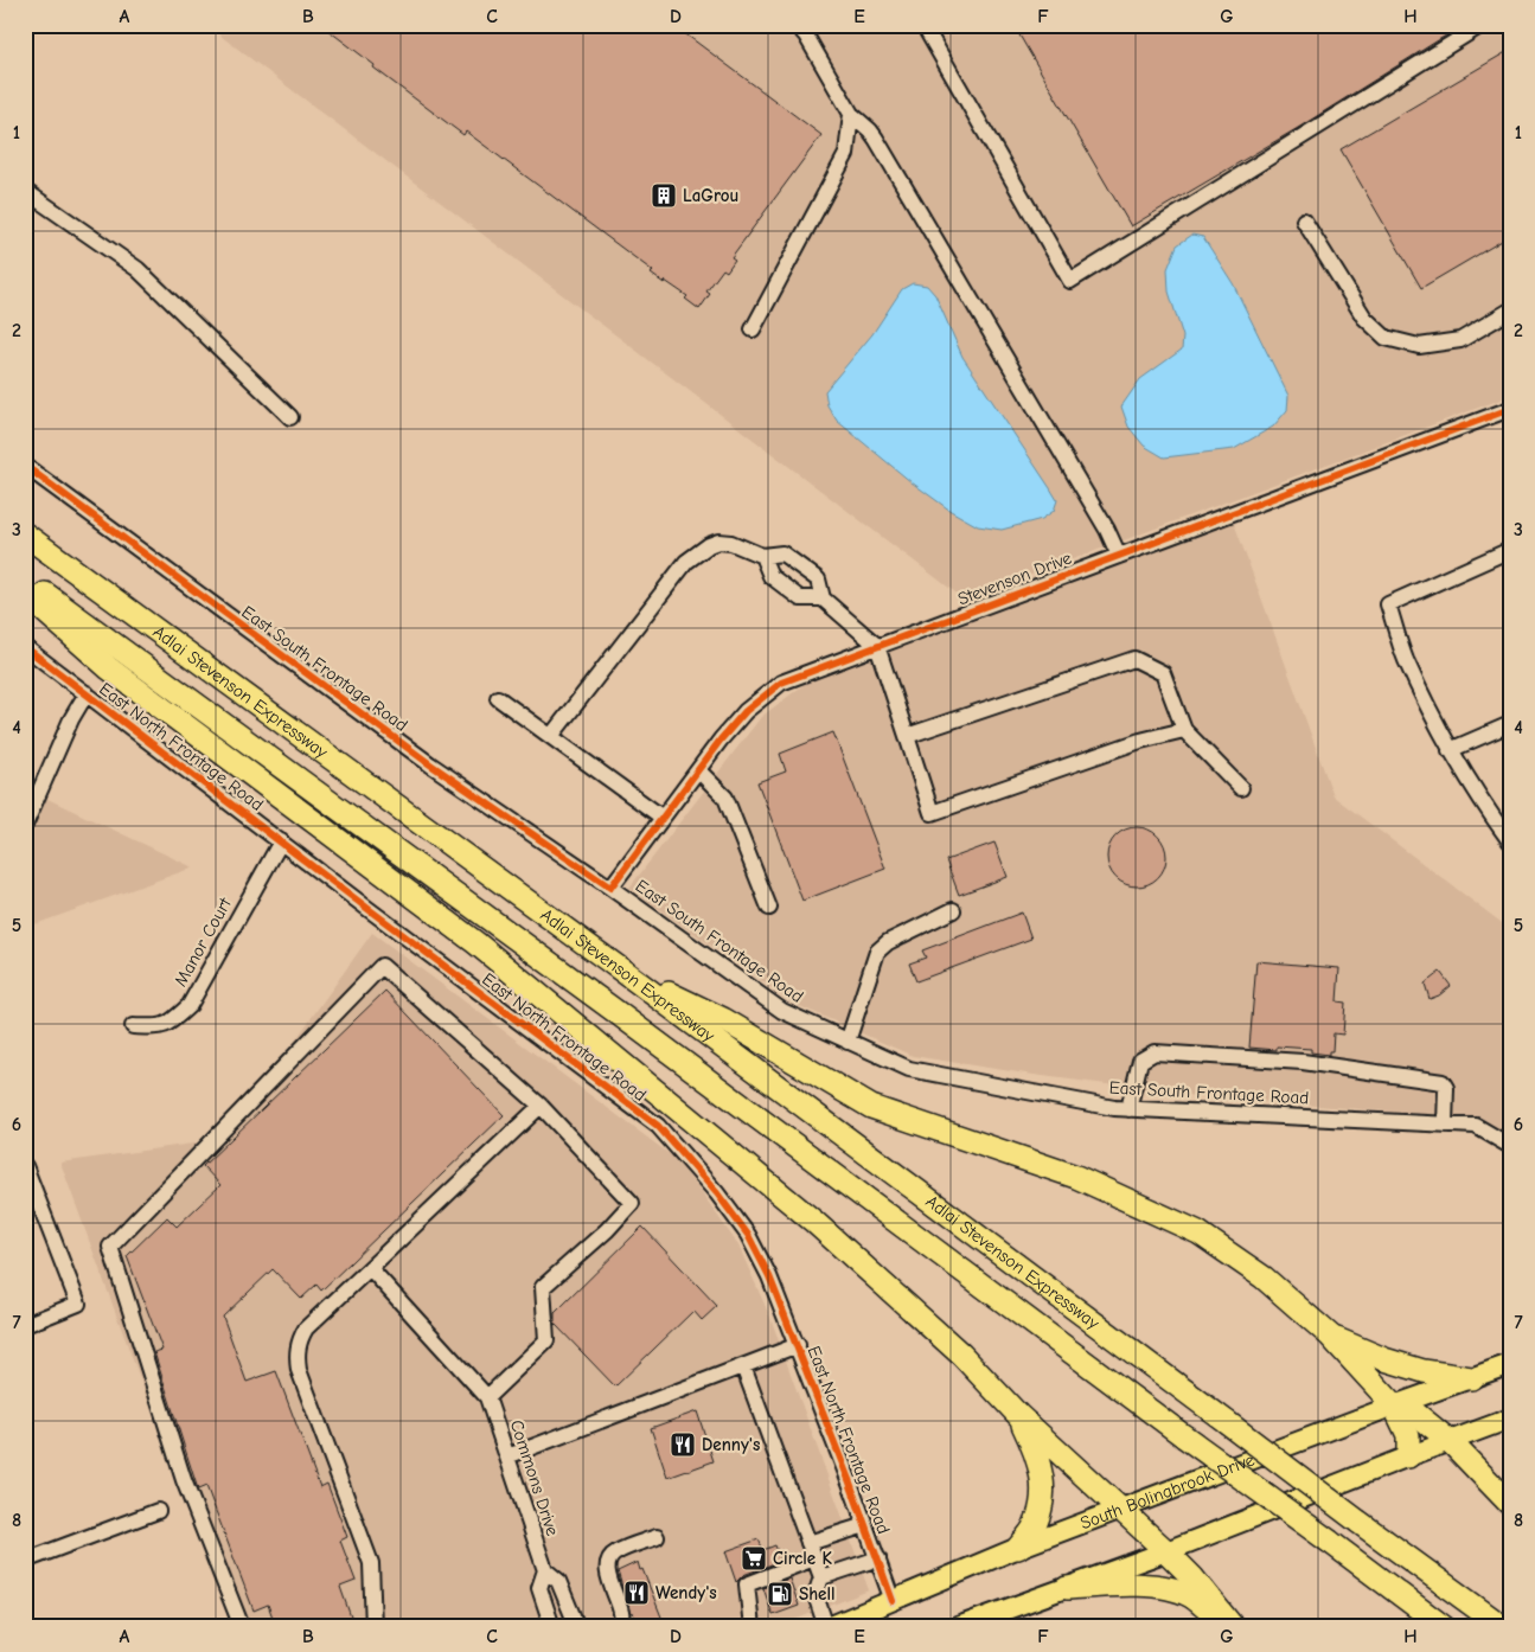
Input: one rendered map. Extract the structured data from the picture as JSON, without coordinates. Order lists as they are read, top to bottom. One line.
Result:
{"streets":{"highway":["Adlai Stevenson Expressway"],"main road":["South Bolingbrook Drive"],"street":["Stevenson Drive","East South Frontage Road","East North Frontage Road","Manor Court","Commons Drive"]},"crossings":[["Stevenson Drive","East South Frontage Road"],["East North Frontage Road","Manor Court"],["East North Frontage Road","South Bolingbrook Drive"]],"places":{"building":["LaGrou"],"restaurant":["Denny's","Wendy's"],"supermarket":["Circle K"],"fuel station":["Shell"]},"grid":{"columns":["A","B","C","D","E","F","G","H"],"rows":["1","2","3","4","5","6","7","8"]}}
